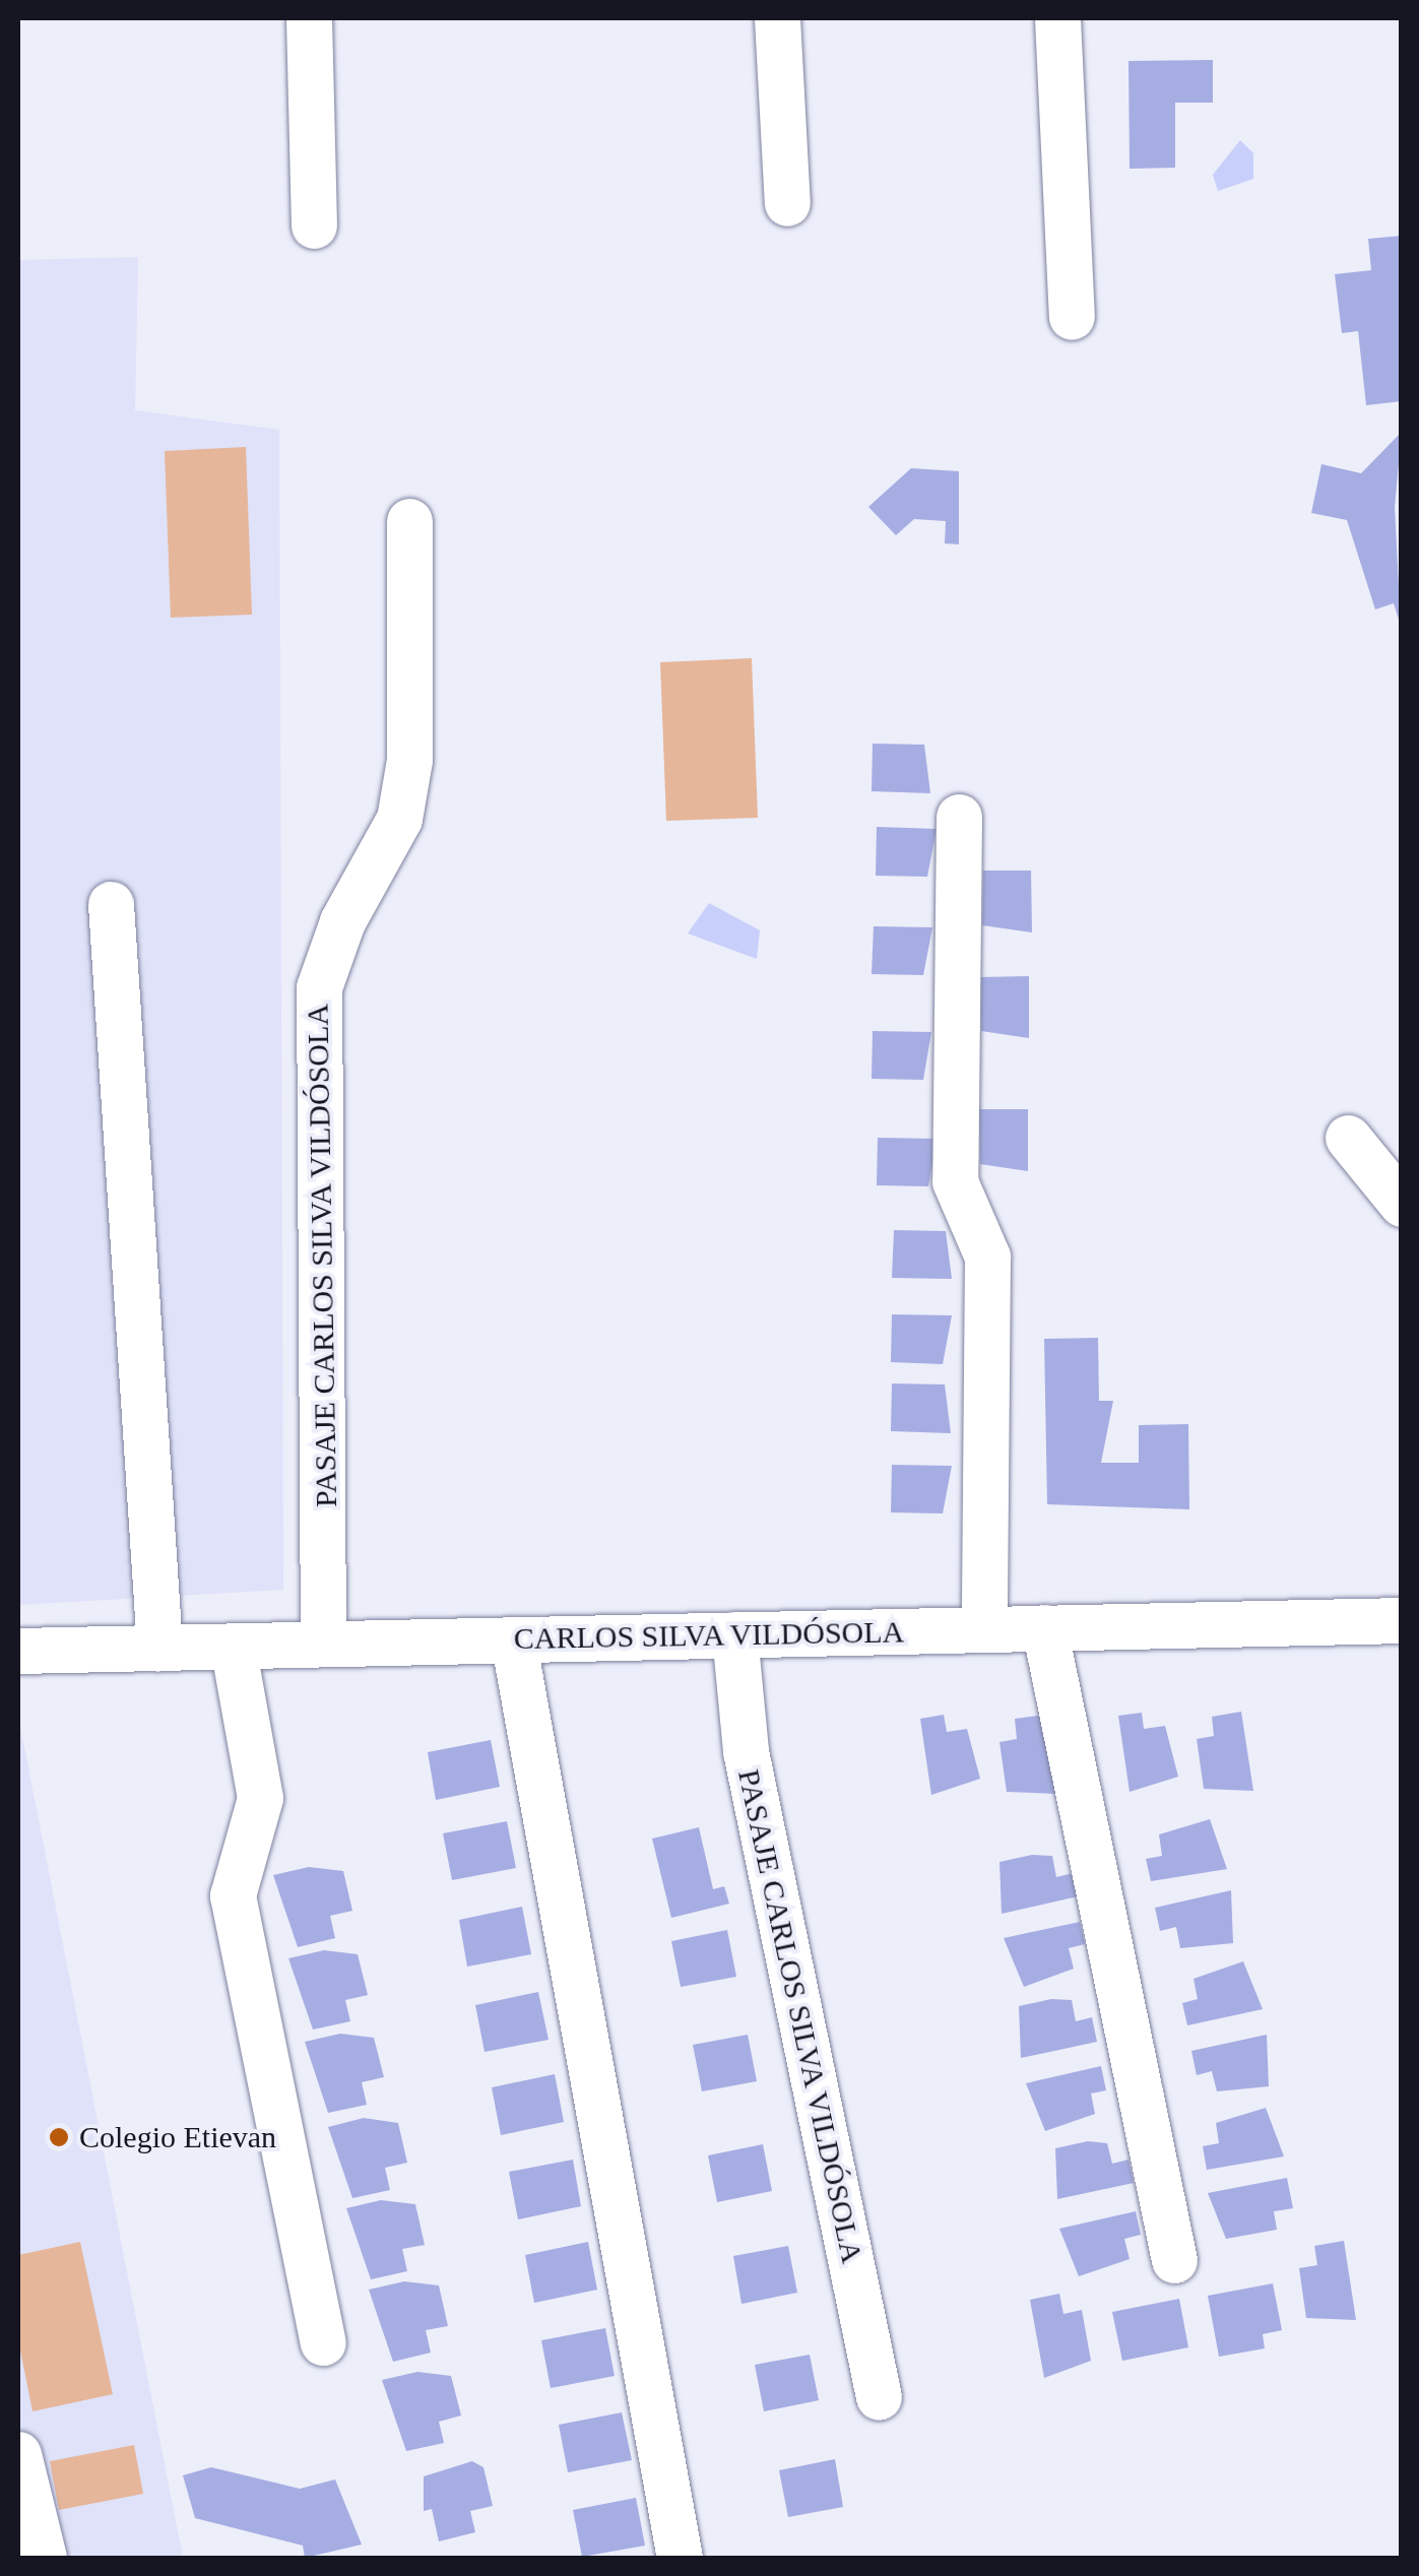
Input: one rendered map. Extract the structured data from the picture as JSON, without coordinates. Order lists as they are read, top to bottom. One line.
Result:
{"streets":{"street":["PASAJE CARLOS SILVA VILDÓSOLA","CARLOS SILVA VILDÓSOLA"]},"crossings":[["PASAJE CARLOS SILVA VILDÓSOLA","CARLOS SILVA VILDÓSOLA"]],"places":["Colegio Etievan"]}
